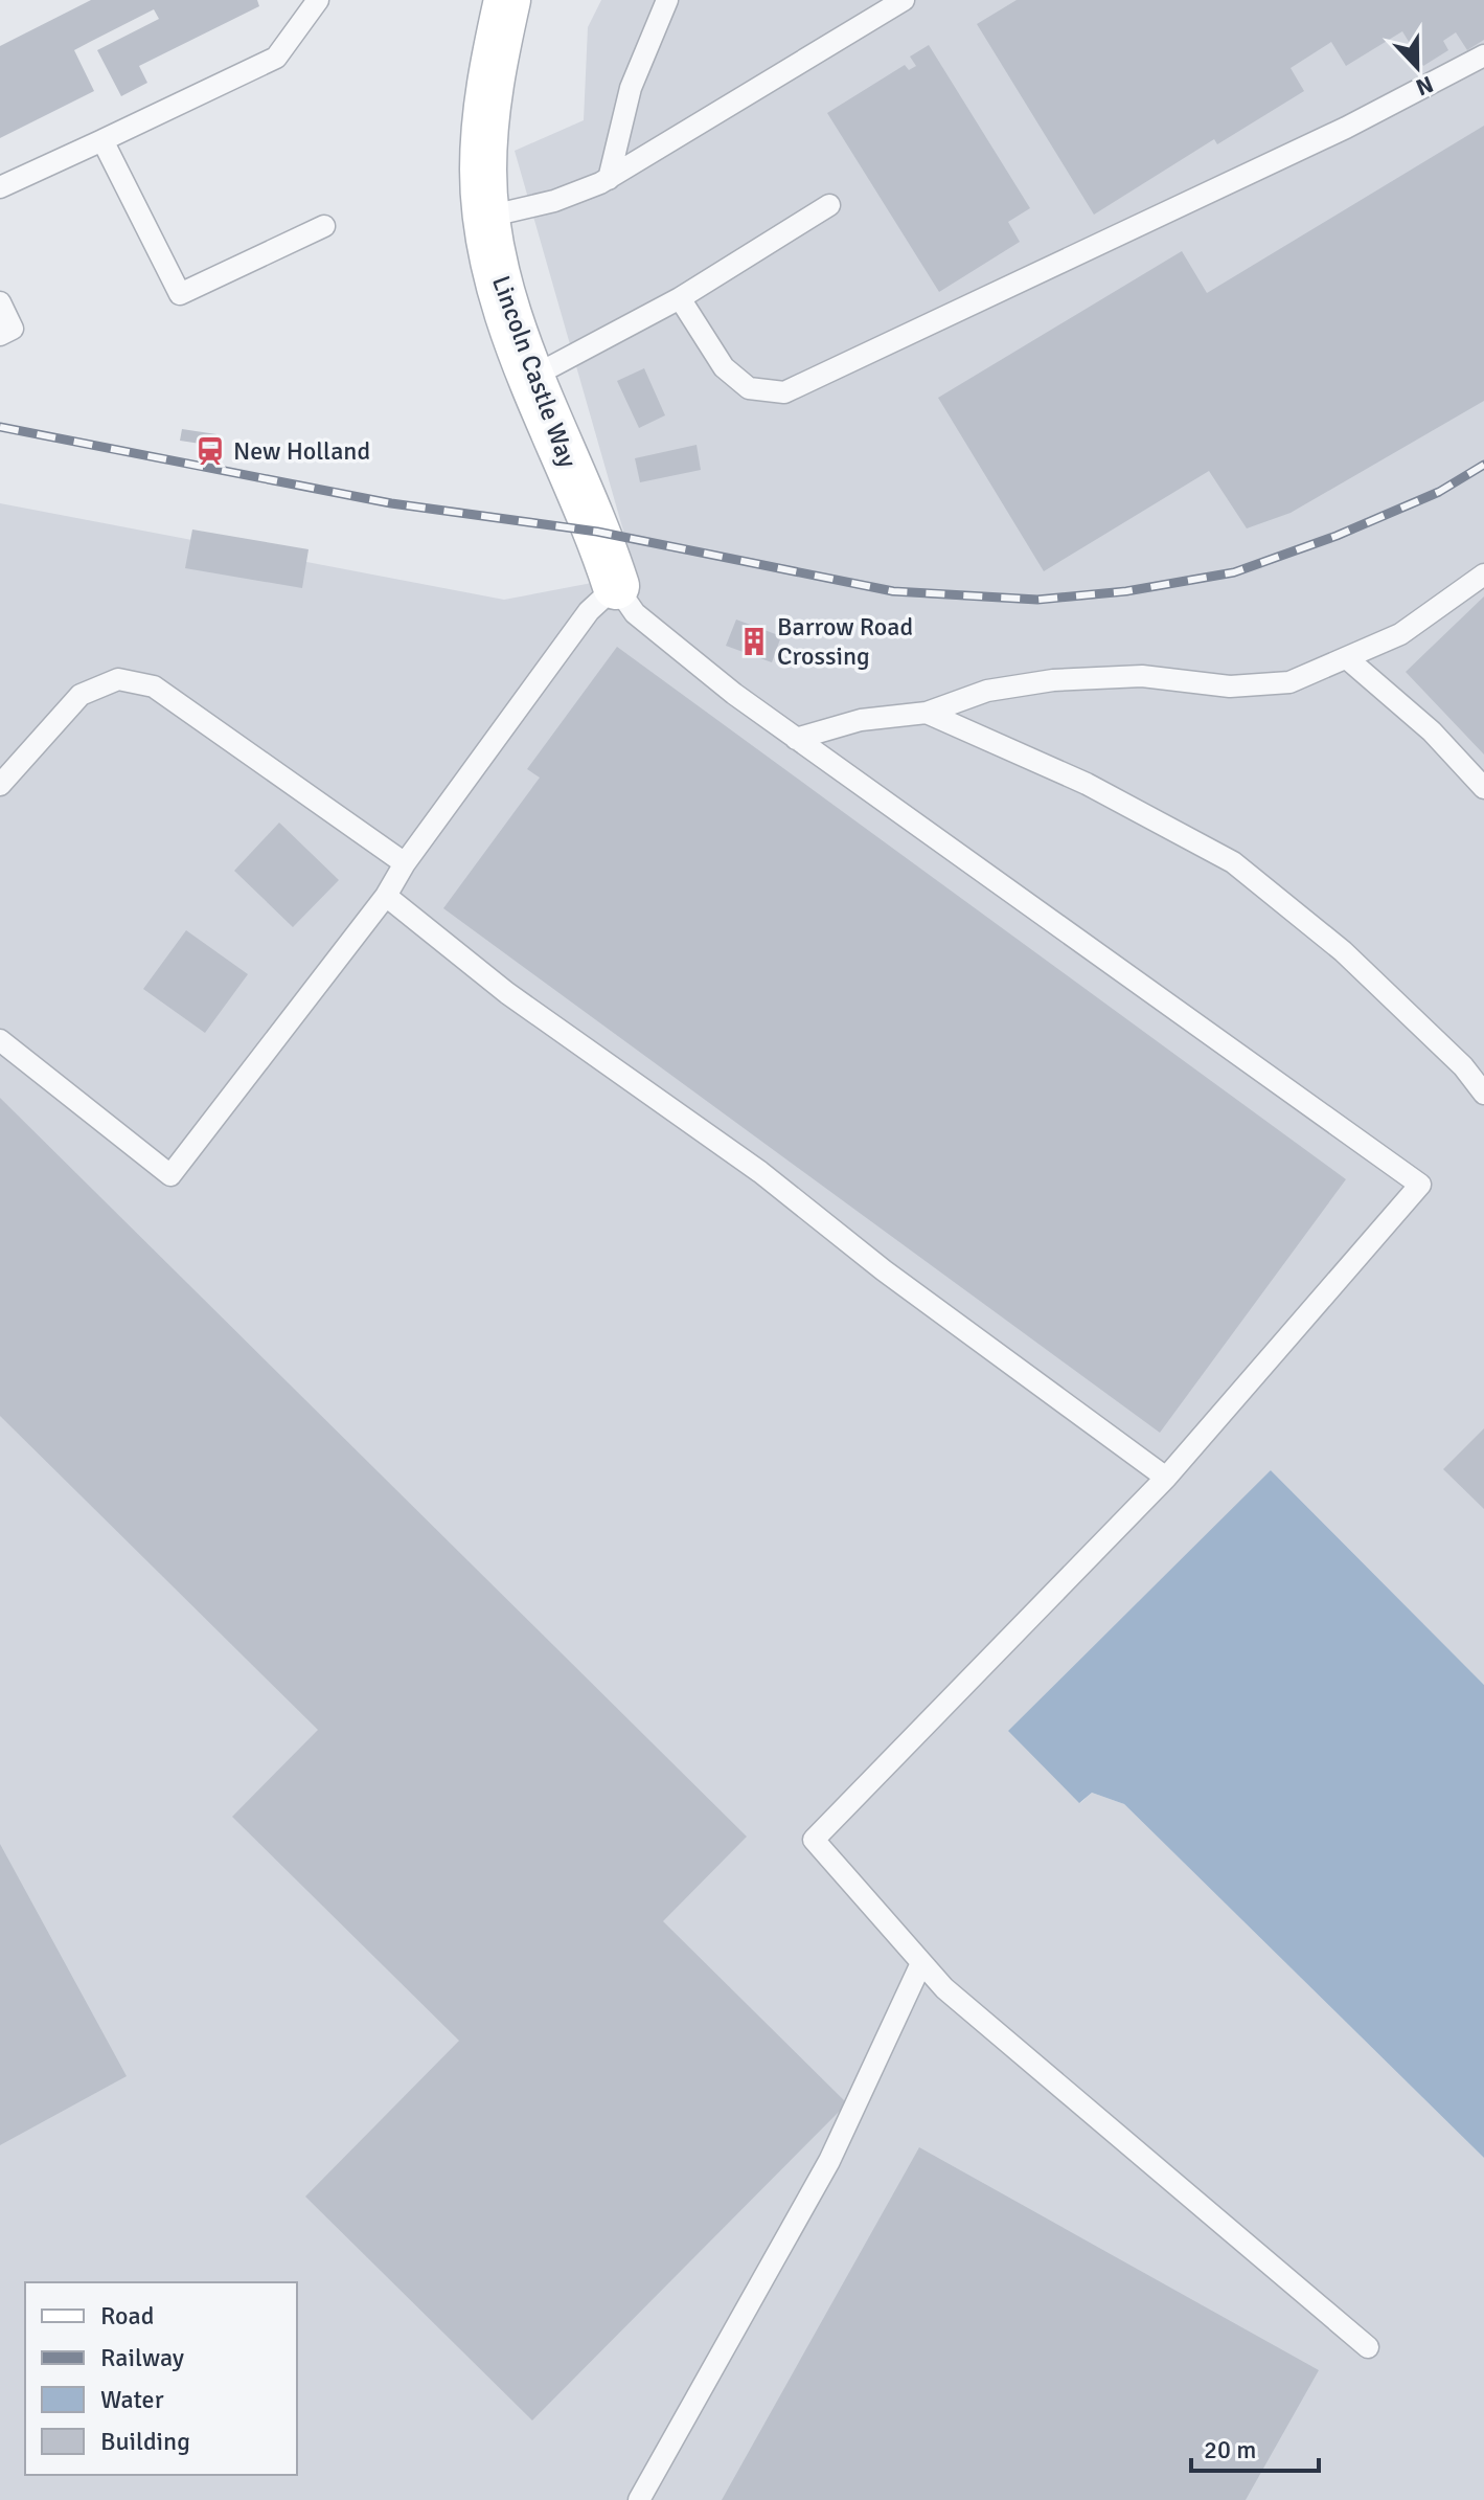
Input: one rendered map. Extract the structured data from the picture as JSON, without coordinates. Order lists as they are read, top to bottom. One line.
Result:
{"streets":{"main road":["Lincoln Castle Way"]},"places":{"station":["New Holland"],"building":["Barrow Road Crossing"]},"legend":["Road","Railway","Water","Building"],"scale_bar":"20 m","north":"bottom"}
